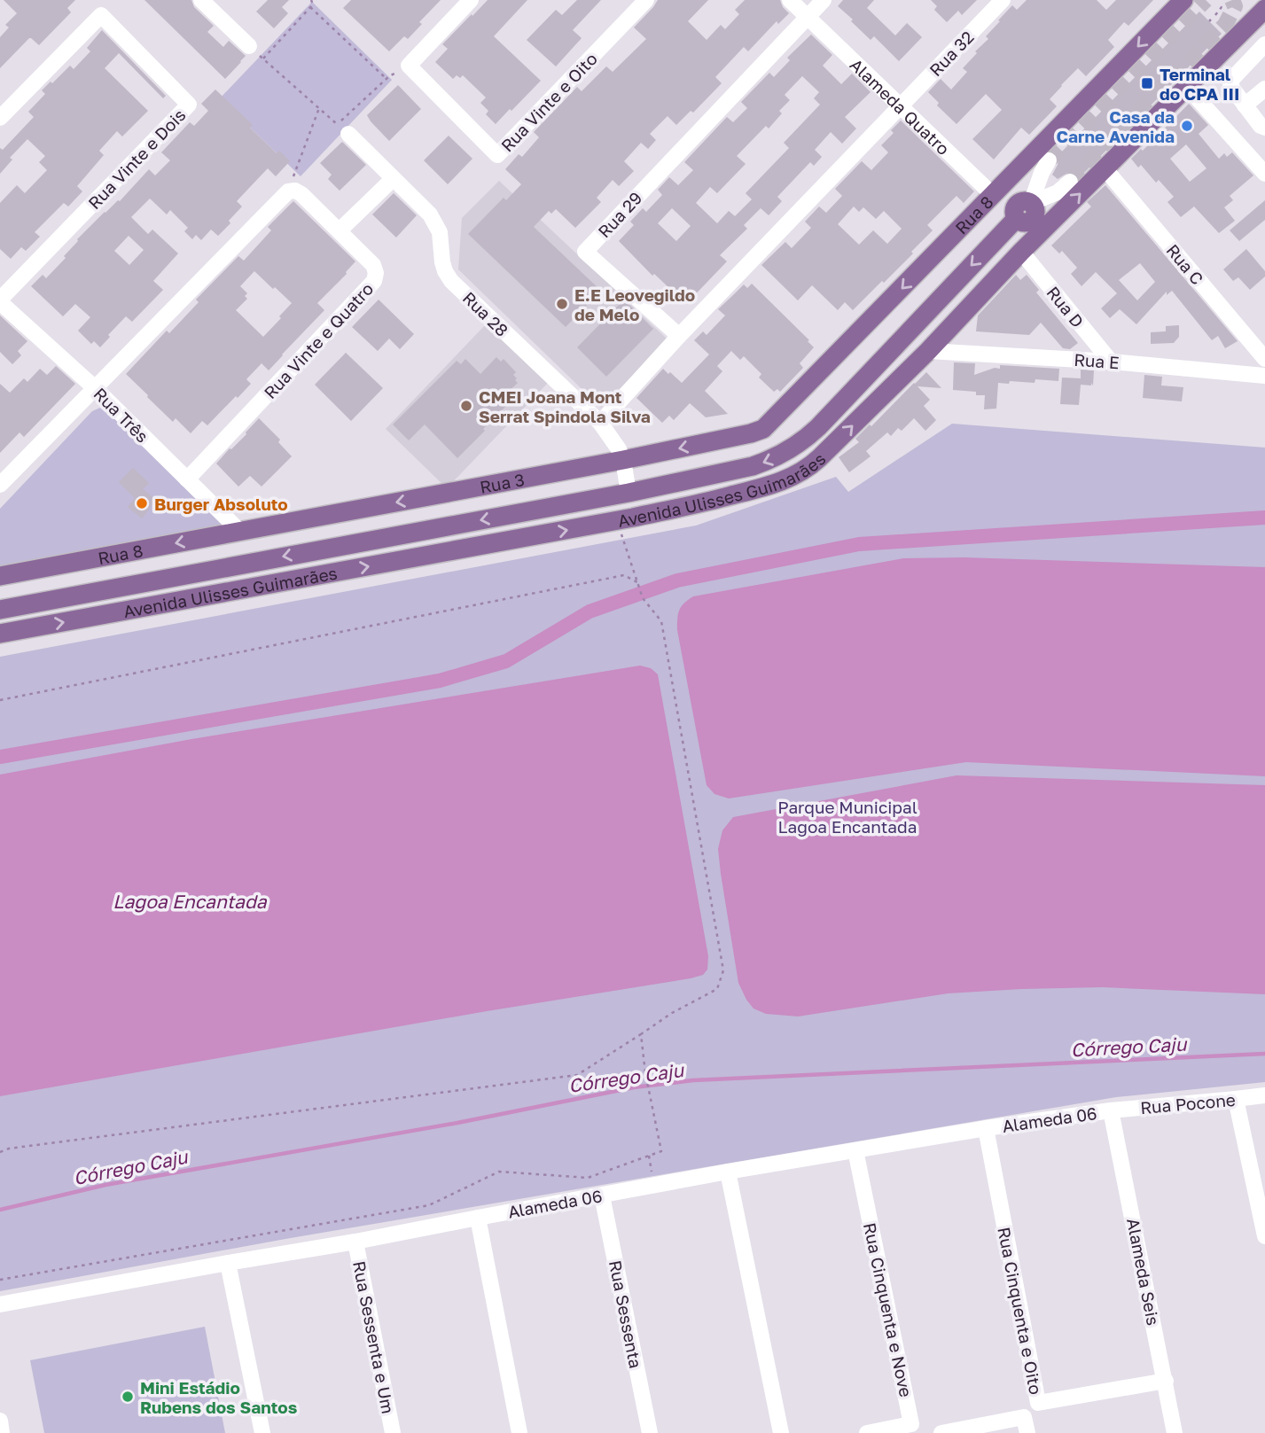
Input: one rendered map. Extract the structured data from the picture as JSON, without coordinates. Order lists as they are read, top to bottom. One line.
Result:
{"streets":{"main road":["Alameda Quatro","Rua 8","Rua 3","Avenida Ulisses Guimarães"],"street":["Rua 32","Rua Vinte e Oito","Rua Vinte e Dois","Rua 29","Rua C","Rua D","Rua 28","Rua Vinte e Quatro","Rua E","Rua Três","Rua Pocone","Alameda 06","Alameda Seis","Rua Cinquenta e Nove","Rua Cinquenta e Oito","Rua Sessenta","Rua Sessenta e Um"]},"crossings":[["Rua 32","Alameda Quatro"],["Alameda Quatro","Rua 29"],["Alameda Quatro","Rua 8"],["Alameda Quatro","Avenida Ulisses Guimarães"],["Rua Vinte e Dois","Rua Três"],["Rua 8","Rua Três"],["Rua 8","Rua 3"],["Rua C","Avenida Ulisses Guimarães"],["Rua D","Rua E"],["Rua D","Avenida Ulisses Guimarães"],["Rua 28","Rua 3"],["Rua 28","Avenida Ulisses Guimarães"],["Rua Vinte e Quatro","Rua Três"],["Rua E","Avenida Ulisses Guimarães"],["Rua Três","Rua 3"],["Rua Pocone","Alameda 06"],["Rua Pocone","Alameda Seis"],["Alameda 06","Alameda Seis"],["Alameda 06","Rua Cinquenta e Nove"],["Alameda 06","Rua Cinquenta e Oito"],["Alameda 06","Rua Sessenta"],["Alameda 06","Rua Sessenta e Um"],["Alameda Seis","Rua Cinquenta e Oito"]],"one_way":["Rua 8","Rua 3"],"water":["Lagoa Encantada","Córrego Caju"],"parks":["Parque Municipal Lagoa Encantada"],"places":{"transit":["Terminal do CPA III"],"other":["Casa da Carne Avenida","E.E Leovegildo de Melo","CMEI Joana Mont Serrat Spindola Silva","Burger Absoluto","Mini Estádio Rubens dos Santos"]}}
